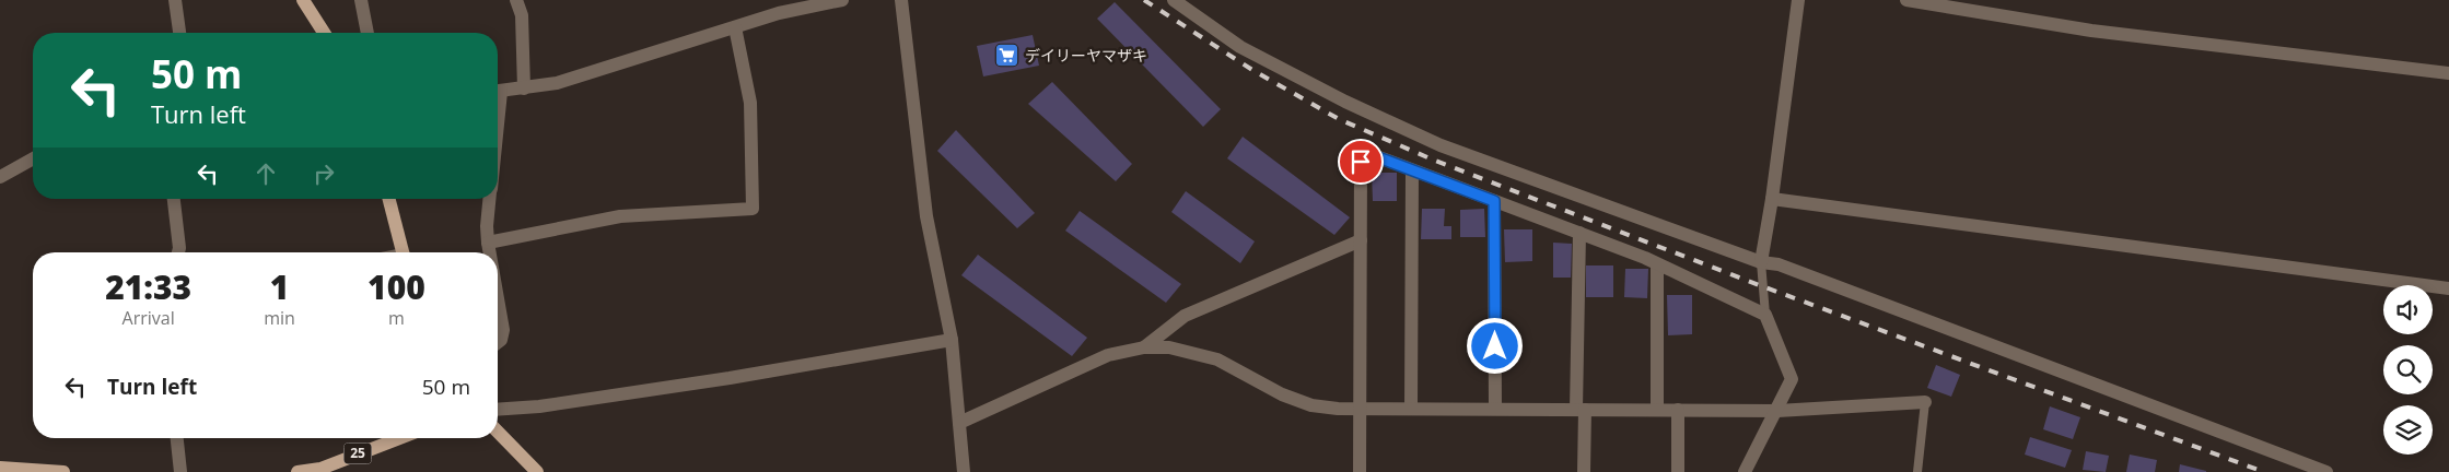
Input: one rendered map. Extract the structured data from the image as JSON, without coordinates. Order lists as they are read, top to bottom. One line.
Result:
{"streets":{"main road":["25"]},"places":{"supermarket":["デイリーヤマザキ"]},"page":{"turn":["50 m","Turn left"],"eta":["21:33","Arrival","1","min","100","m"],"list":[{"name":"Turn left","value":"50 m"}]}}
